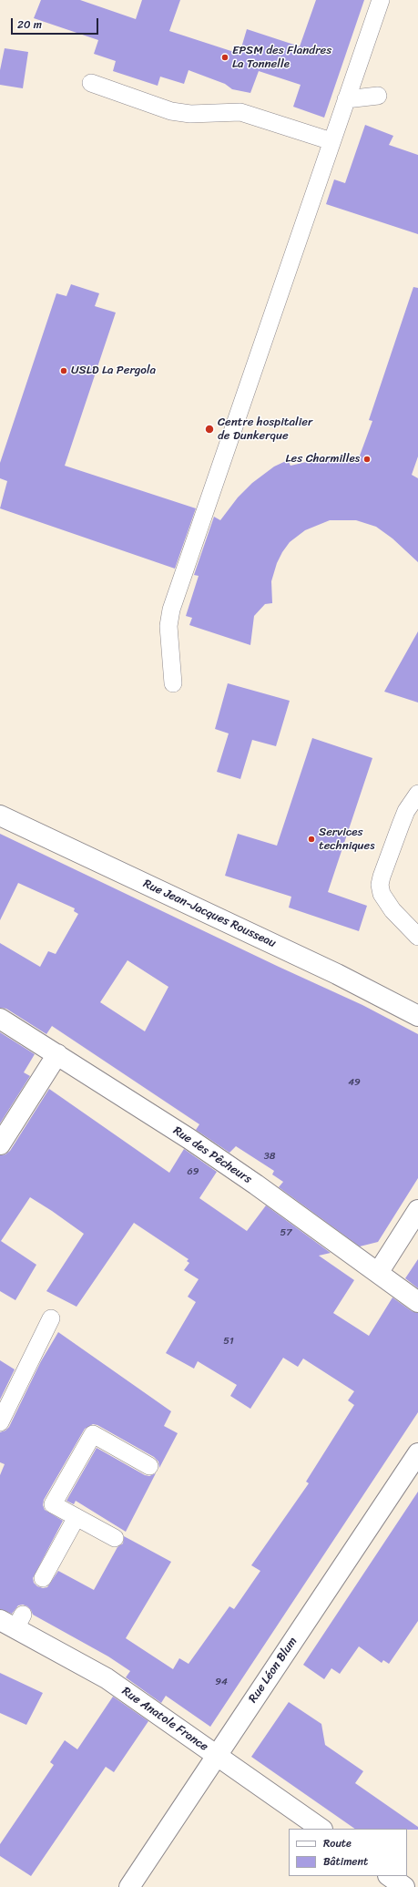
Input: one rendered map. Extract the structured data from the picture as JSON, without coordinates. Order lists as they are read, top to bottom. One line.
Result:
{"streets":{"street":["Rue Jean-Jacques Rousseau","Rue des Pêcheurs","Rue Léon Blum","Rue Anatole France"]},"crossings":[["Rue Léon Blum","Rue Anatole France"]],"places":["EPSM des Flandres La Tonnelle","USLD La Pergola","Centre hospitalier de Dunkerque","Les Charmilles","Services techniques"],"house_numbers":["49","38","69","57","51","94"],"legend":["Route","Bâtiment"],"scale_bar":"20 m"}
